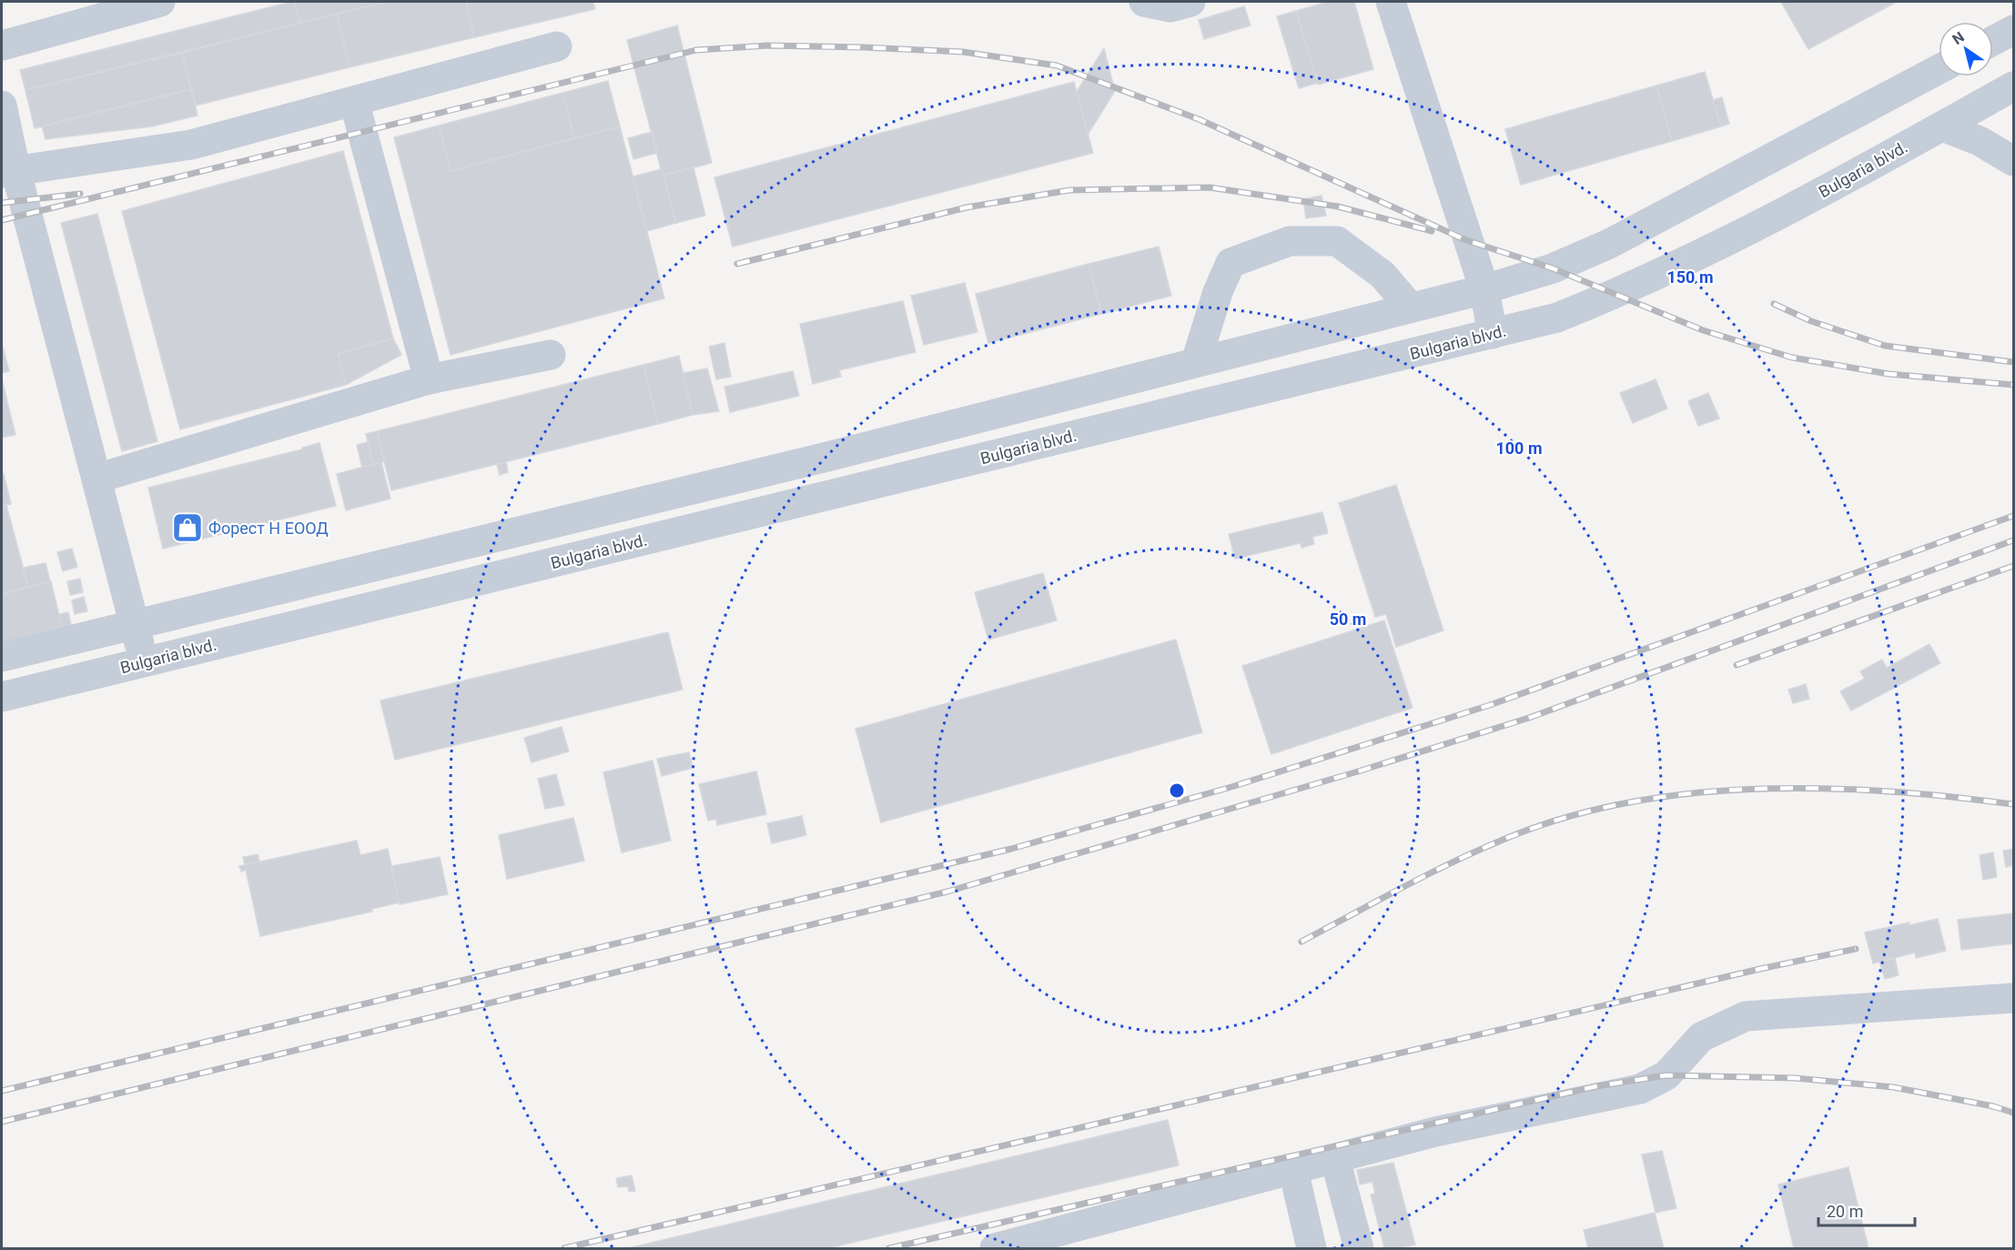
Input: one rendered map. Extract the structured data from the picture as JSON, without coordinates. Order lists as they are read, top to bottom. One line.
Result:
{"streets":{"street":["Bulgaria blvd."]},"places":{"shop":["Форест Н ЕООД"]},"scale_bar":"20 m","north":"top left","rings":["150 m","100 m","50 m"]}
